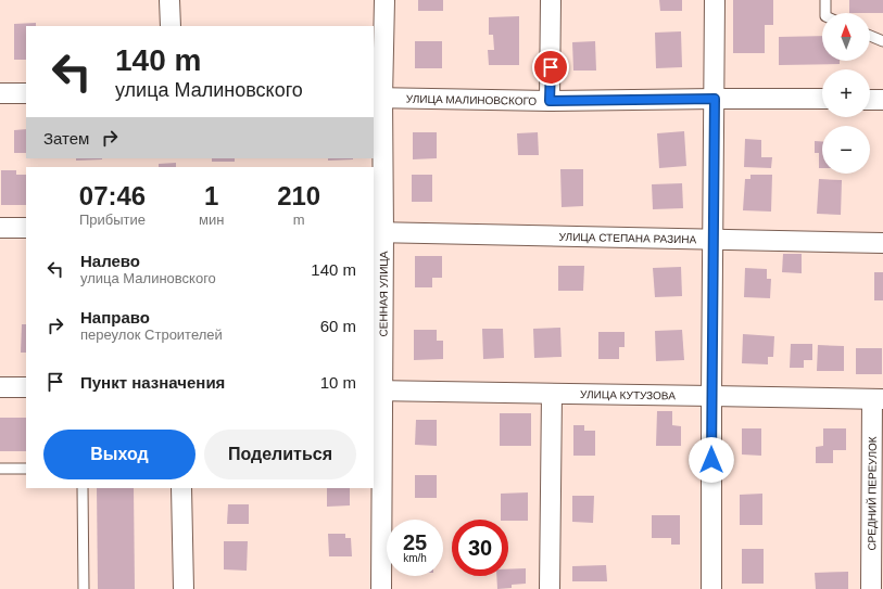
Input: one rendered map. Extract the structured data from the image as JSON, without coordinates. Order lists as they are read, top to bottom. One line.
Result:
{"streets":{"street":["УЛИЦА МАЛИНОВСКОГО","УЛИЦА СТЕПАНА РАЗИНА","СЕННАЯ УЛИЦА","УЛИЦА КУТУЗОВА","СРЕДНИЙ ПЕРЕУЛОК"]},"crossings":[["УЛИЦА МАЛИНОВСКОГО","СЕННАЯ УЛИЦА"],["УЛИЦА СТЕПАНА РАЗИНА","СЕННАЯ УЛИЦА"],["СЕННАЯ УЛИЦА","УЛИЦА КУТУЗОВА"],["УЛИЦА КУТУЗОВА","СРЕДНИЙ ПЕРЕУЛОК"]],"north":"top","page":{"map_buttons":["+","−"],"turn":["140 m","улица Малиновского"],"then":"Затем","eta":["07:46","Прибытие","1","мин","210","m"],"list":[{"name":"Налево","note":"улица Малиновского","value":"140 m"},{"name":"Направо","note":"переулок Строителей","value":"60 m"},{"name":"Пункт назначения","value":"10 m"}],"buttons":["Выход","Поделиться"],"speed":"25 km/h","limit":"30"}}
